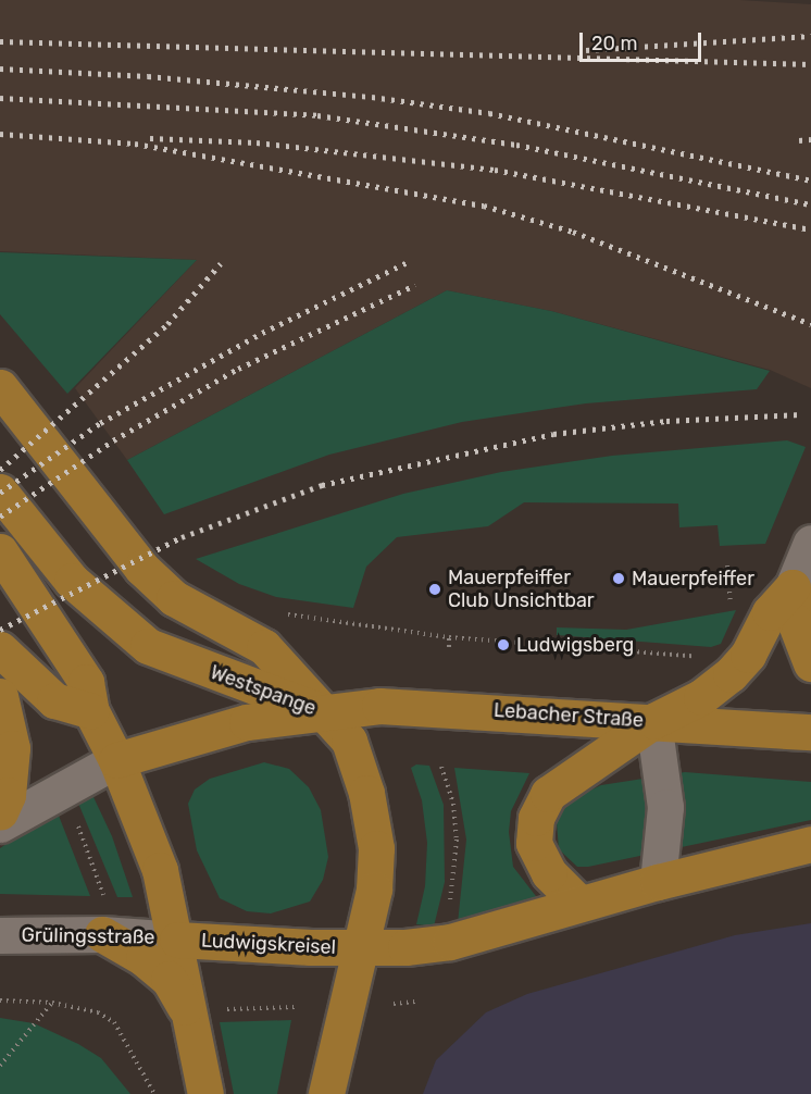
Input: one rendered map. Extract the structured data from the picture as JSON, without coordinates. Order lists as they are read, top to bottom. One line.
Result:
{"streets":{"main road":["Westspange","Lebacher Straße","Ludwigskreisel"],"street":["Grülingsstraße"]},"crossings":[["Westspange","Lebacher Straße"],["Westspange","Ludwigskreisel"],["Lebacher Straße","Ludwigskreisel"],["Grülingsstraße","Ludwigskreisel"]],"places":["Mauerpfeiffer","Mauerpfeiffer Club Unsichtbar","Ludwigsberg"],"scale_bar":"20 m"}
